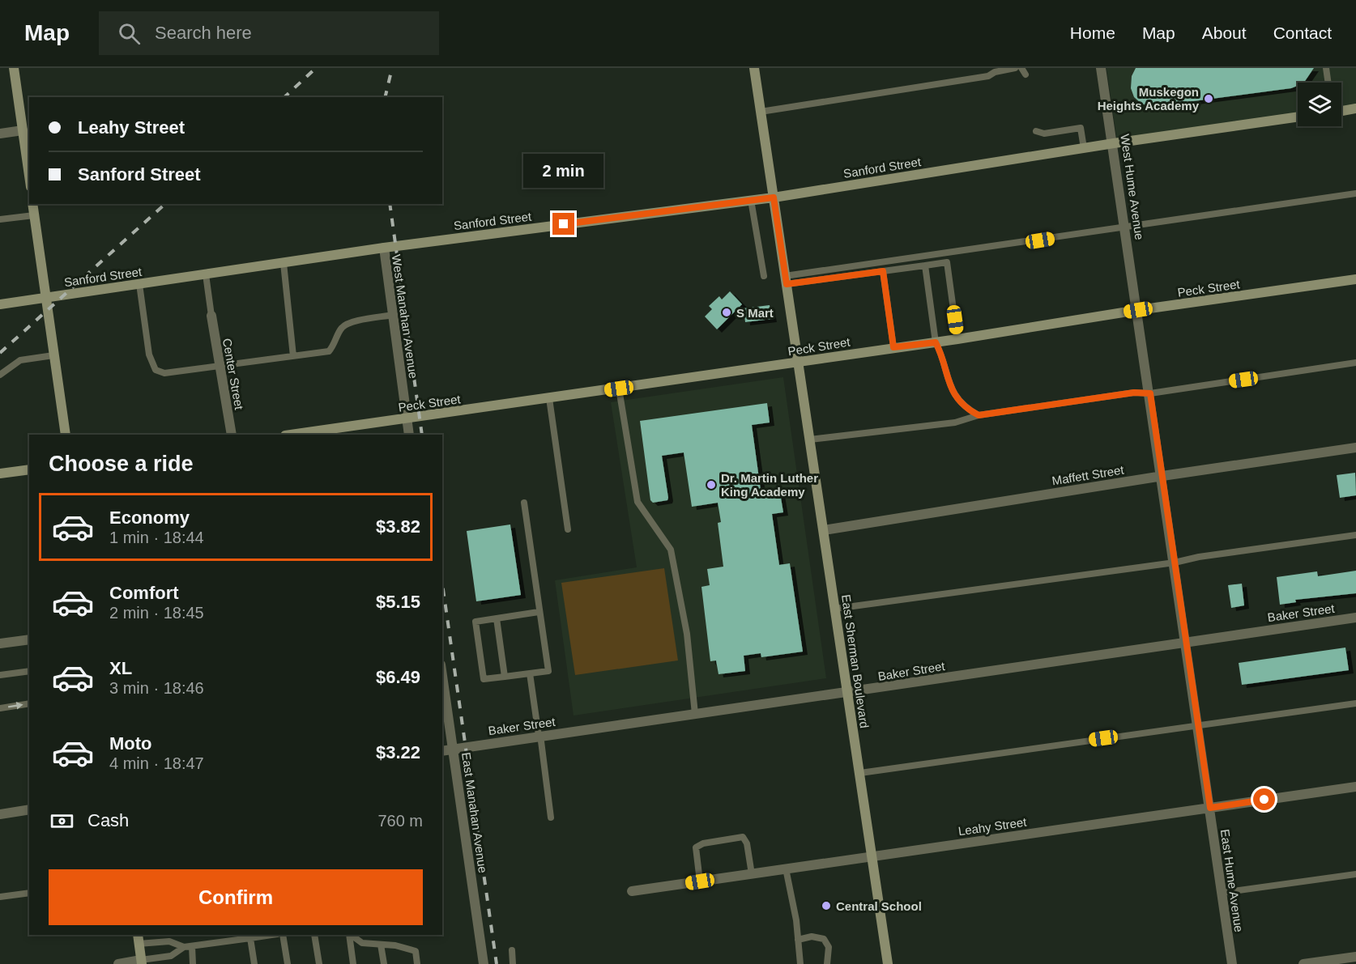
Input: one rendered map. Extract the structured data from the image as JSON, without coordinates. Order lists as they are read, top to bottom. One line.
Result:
{"streets":{"street":["Sanford Street","West Hume Avenue","Peck Street","West Manahan Avenue","Center Street","Maffett Street","Baker Street","East Sherman Boulevard","East Manahan Avenue","Leahy Street","East Hume Avenue"]},"crossings":[["Sanford Street","West Hume Avenue"],["Sanford Street","West Manahan Avenue"],["Sanford Street","East Sherman Boulevard"],["West Hume Avenue","Peck Street"],["West Hume Avenue","East Hume Avenue"],["Peck Street","West Manahan Avenue"],["Peck Street","East Sherman Boulevard"],["Peck Street","East Hume Avenue"],["Maffett Street","East Sherman Boulevard"],["Maffett Street","East Hume Avenue"],["Baker Street","East Sherman Boulevard"],["Baker Street","East Manahan Avenue"],["Baker Street","East Hume Avenue"],["East Sherman Boulevard","Leahy Street"],["Leahy Street","East Hume Avenue"]],"places":["Muskegon Heights Academy","S Mart","Dr. Martin Luther King Academy","Central School"],"page":{"header":"Map","search":"Search here","nav":["Home","Map","About","Contact"],"banner":["Leahy Street","Sanford Street"],"bubble":"2 min","heading":"Choose a ride","list":[{"name":"Economy","note":"1 min · 18:44","value":"$3.82"},{"name":"Comfort","note":"2 min · 18:45","value":"$5.15"},{"name":"XL","note":"3 min · 18:46","value":"$6.49"},{"name":"Moto","note":"4 min · 18:47","value":"$3.22"}],"pay":["Cash","760 m"],"buttons":"Confirm"}}
